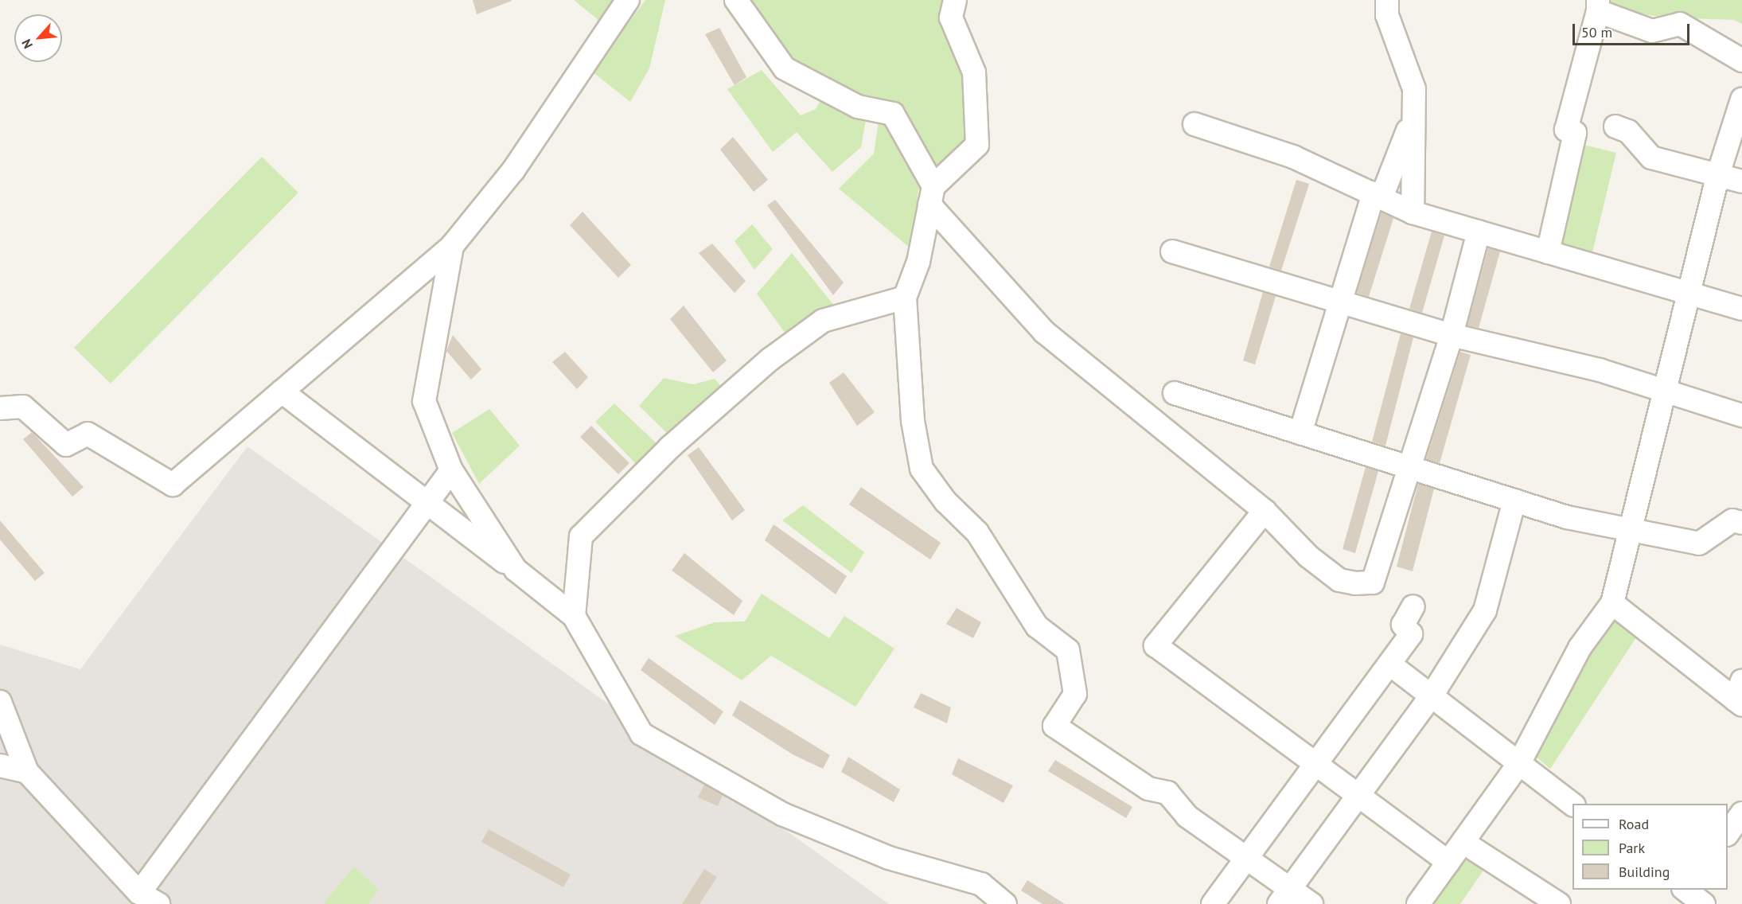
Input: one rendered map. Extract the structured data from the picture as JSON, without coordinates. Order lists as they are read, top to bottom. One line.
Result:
{"legend":["Road","Park","Building"],"scale_bar":"50 m","north":"bottom left"}
